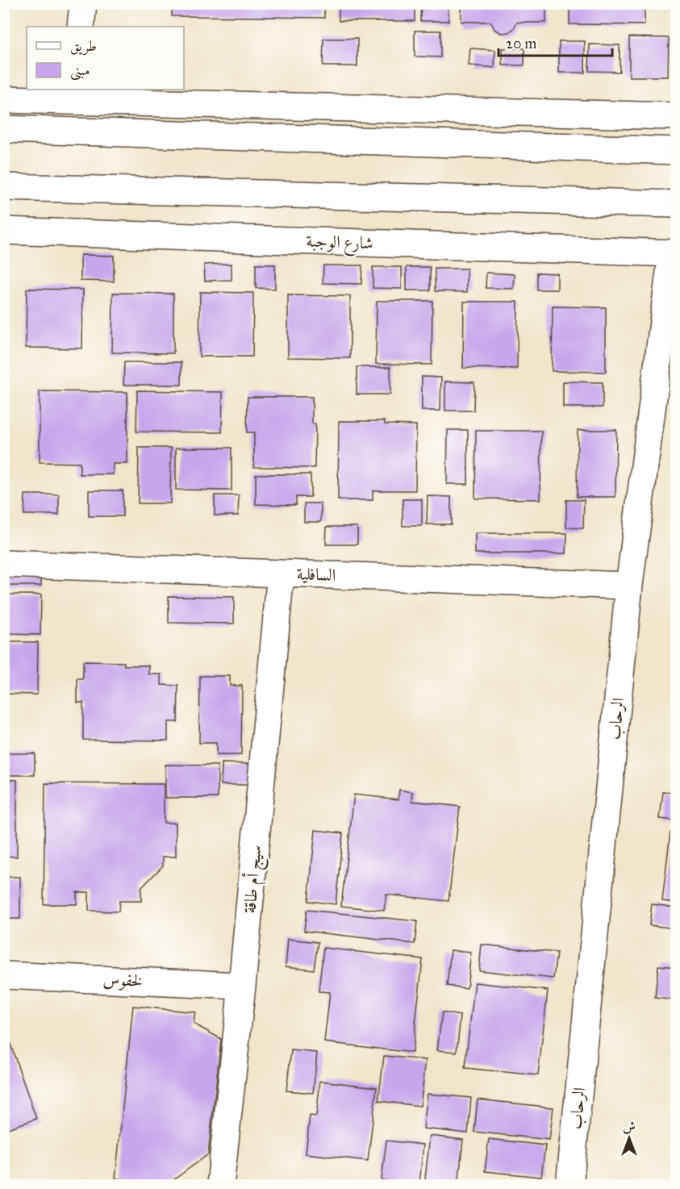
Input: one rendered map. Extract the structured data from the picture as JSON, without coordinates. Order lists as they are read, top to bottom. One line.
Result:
{"streets":{"street":["شارع الوجبة","السافلية","الرحاب","سيج أم طاقة","لخفوس"]},"crossings":[["شارع الوجبة","الرحاب"],["السافلية","الرحاب"],["السافلية","سيج أم طاقة"],["سيج أم طاقة","لخفوس"]],"legend":["طريق","مبنى"],"scale_bar":"20 m","north":"top"}
